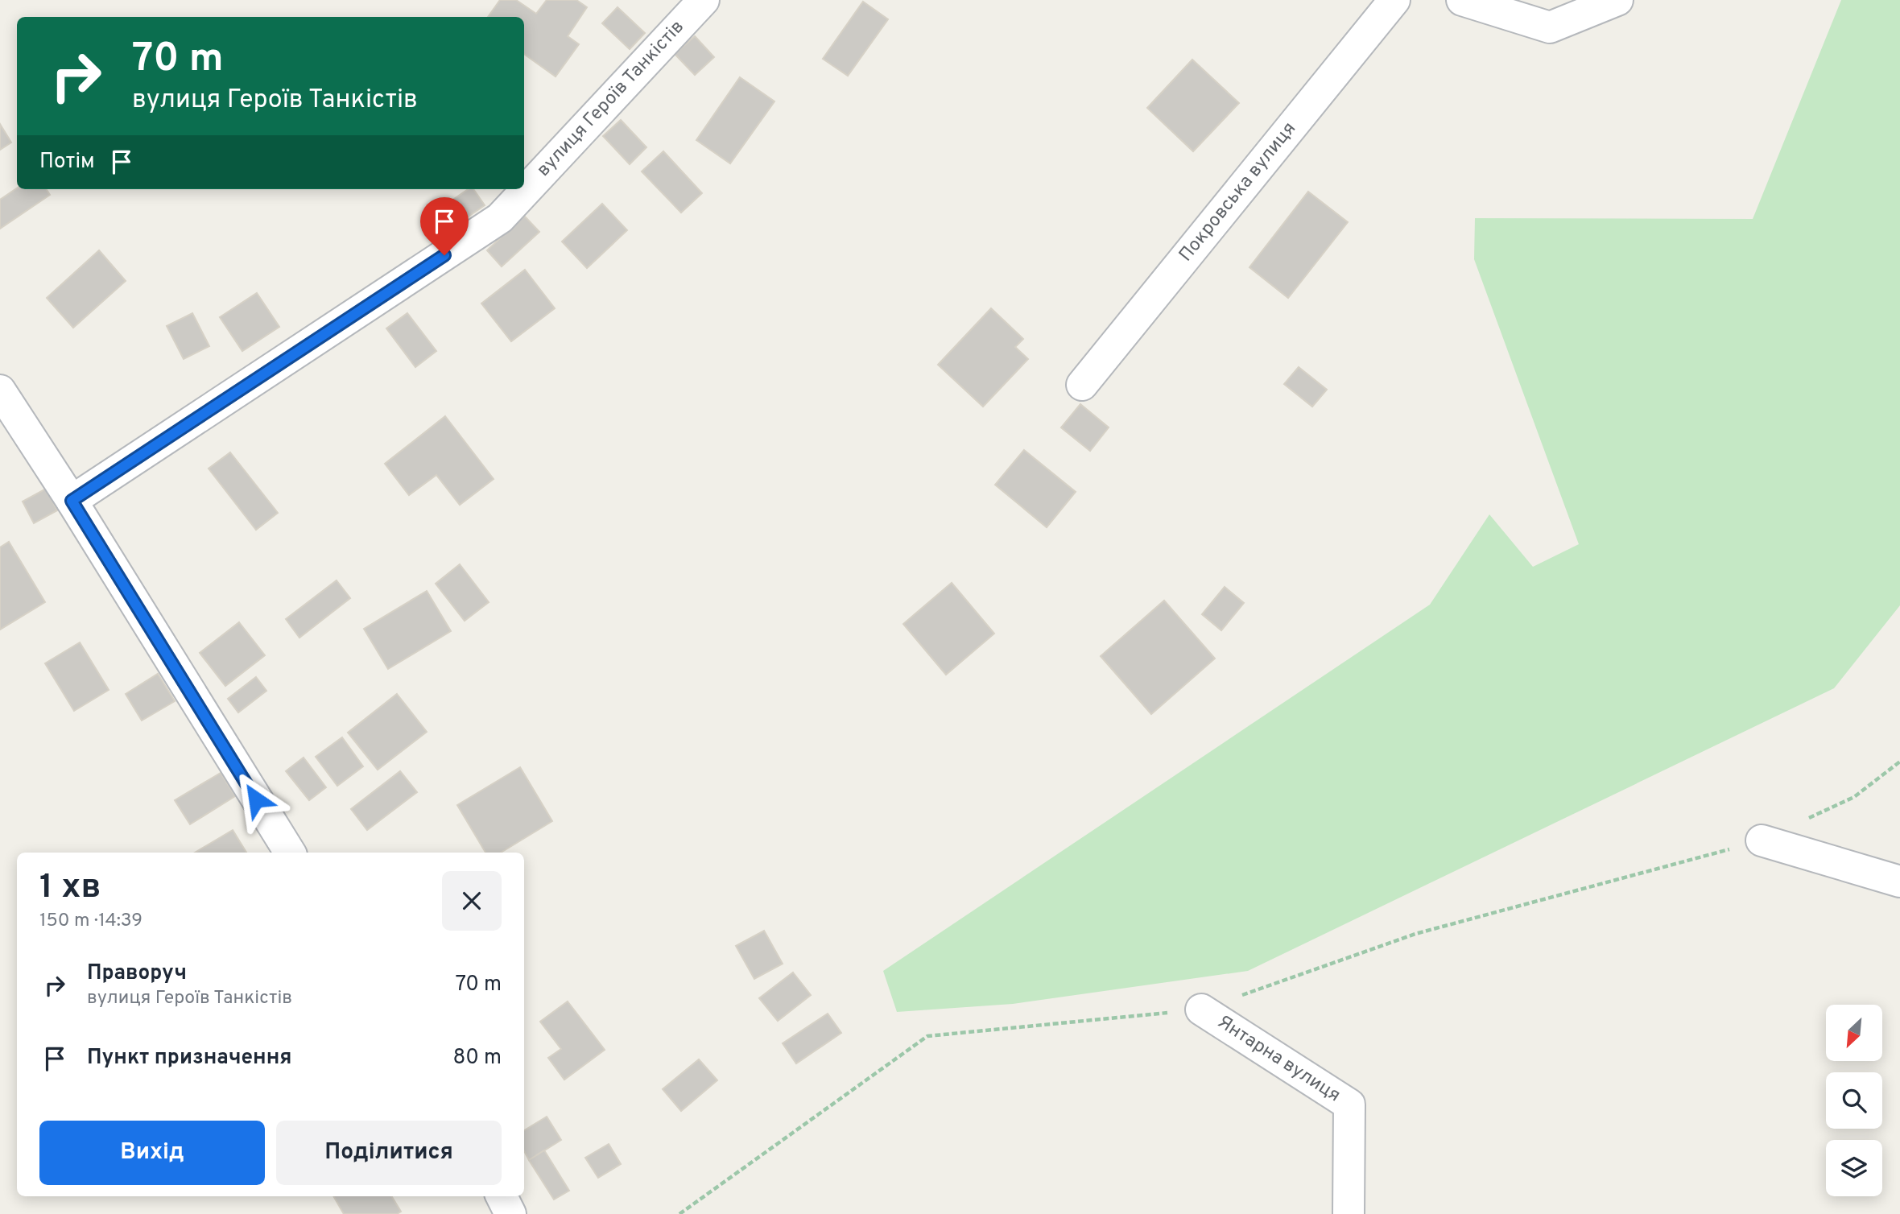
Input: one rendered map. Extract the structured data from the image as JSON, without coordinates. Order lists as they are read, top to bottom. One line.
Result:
{"streets":{"street":["вулиця Героїв Танкістів","Покровська вулиця","Янтарна вулиця"]},"north":"bottom left","page":{"turn":["70 m","вулиця Героїв Танкістів"],"then":"Потім","heading":["1 хв","150 m · 14:39"],"list":[{"name":"Праворуч","note":"вулиця Героїв Танкістів","value":"70 m"},{"name":"Пункт призначення","value":"80 m"}],"buttons":["Вихід","Поділитися"]}}
